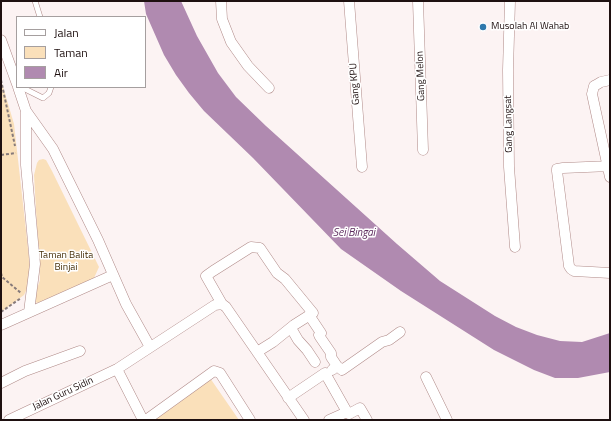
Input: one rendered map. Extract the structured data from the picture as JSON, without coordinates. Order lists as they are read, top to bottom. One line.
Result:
{"streets":{"street":["Gang Melon","Gang KPU","Gang Langsat","Jalan Guru Sidin"]},"water":["Sei Bingai"],"parks":["Taman Balita Binjai"],"places":["Musolah Al Wahab"],"legend":["Jalan","Taman","Air"]}
